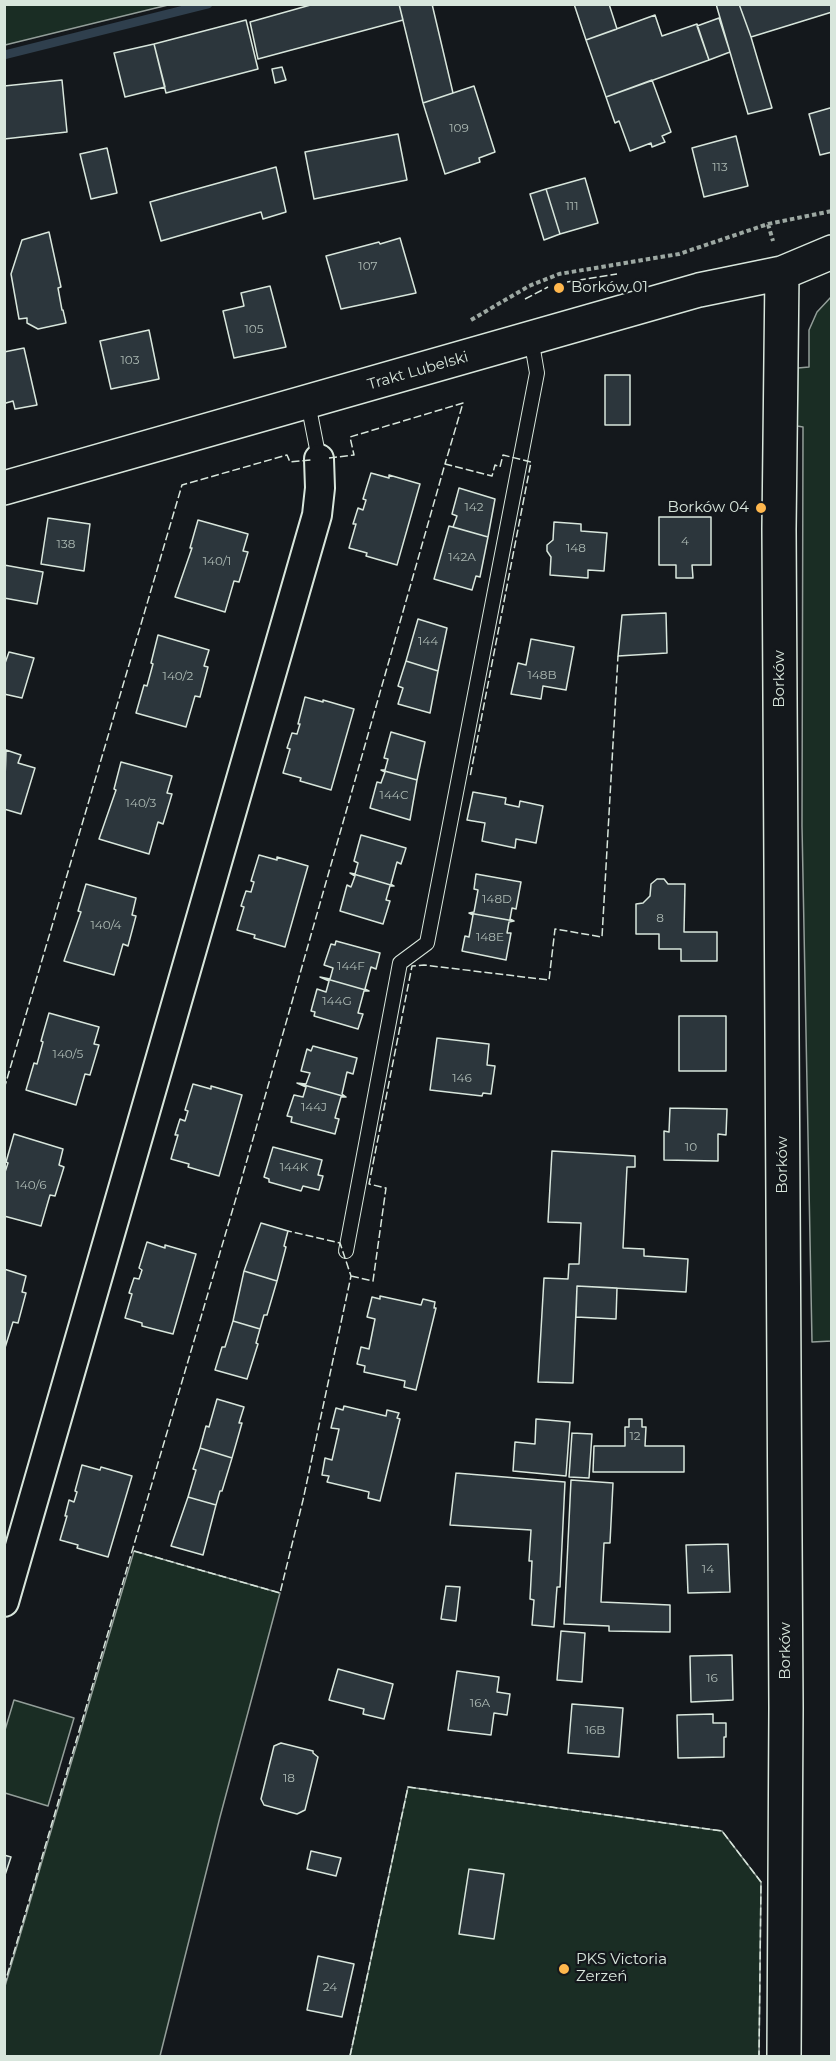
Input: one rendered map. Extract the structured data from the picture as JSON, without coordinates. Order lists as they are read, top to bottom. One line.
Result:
{"streets":{"street":["Trakt Lubelski","Borków"]},"crossings":[["Trakt Lubelski","Borków"]],"places":["Borków 01","Borków 04","PKS Victoria Zerzeń"],"house_numbers":["109","113","111","107","105","103","142","4","138","148","142A","140/1","144","148B","140/2","144C","140/3","148D","8","140/4","148E","144F","144G","140/5","146","144J","10","144K","140/6","12","14","16","16A","16B","18","24"]}
